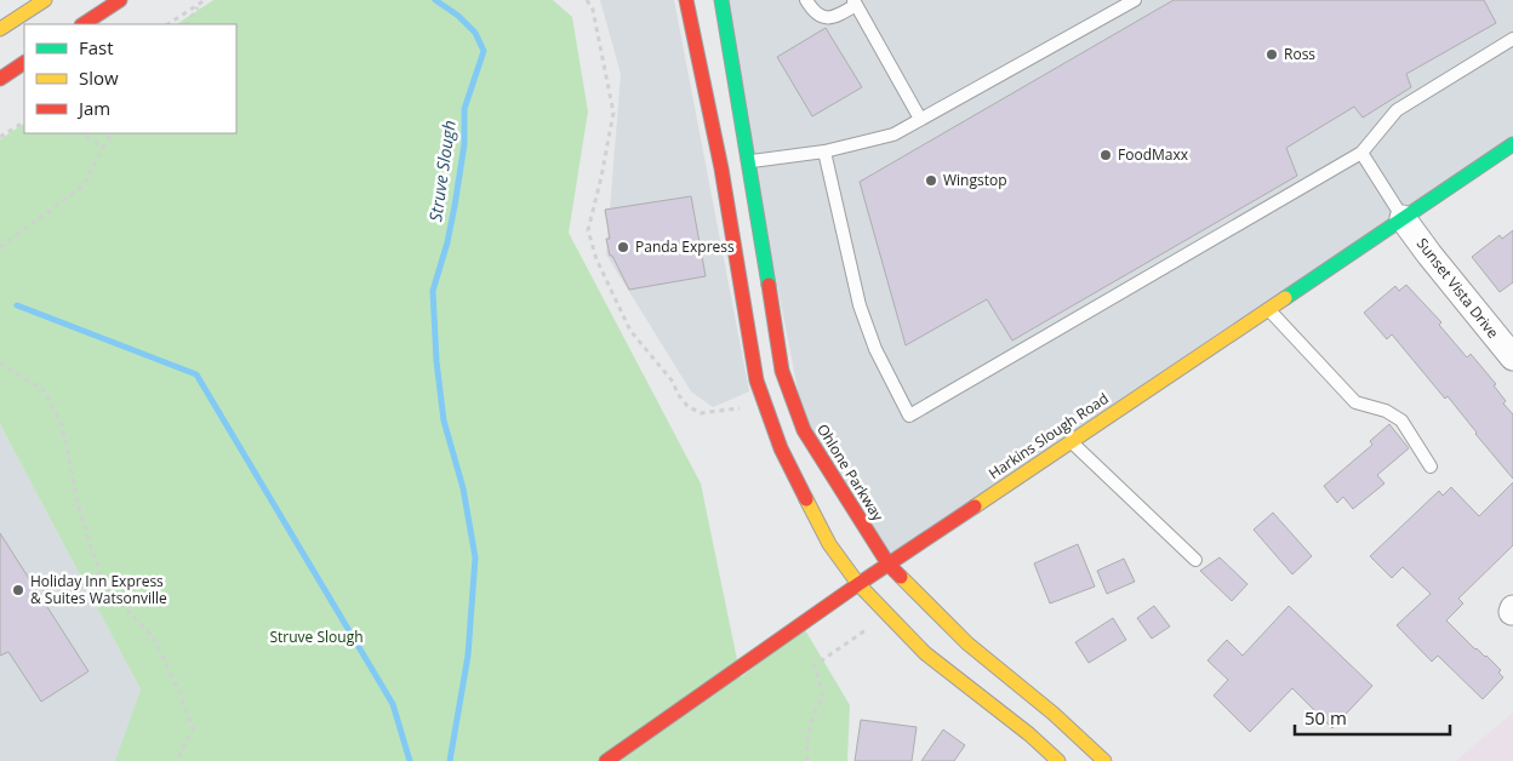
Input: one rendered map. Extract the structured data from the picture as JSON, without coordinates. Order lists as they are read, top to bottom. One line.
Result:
{"streets":{"main road":["Harkins Slough Road","Ohlone Parkway"],"street":["Sunset Vista Drive"]},"crossings":[["Sunset Vista Drive","Harkins Slough Road"],["Harkins Slough Road","Ohlone Parkway"]],"water":["Struve Slough"],"parks":["Struve Slough"],"places":["Ross","FoodMaxx","Wingstop","Panda Express","Holiday Inn Express & Suites Watsonville"],"legend":["Fast","Slow","Jam"],"scale_bar":"50 m"}
